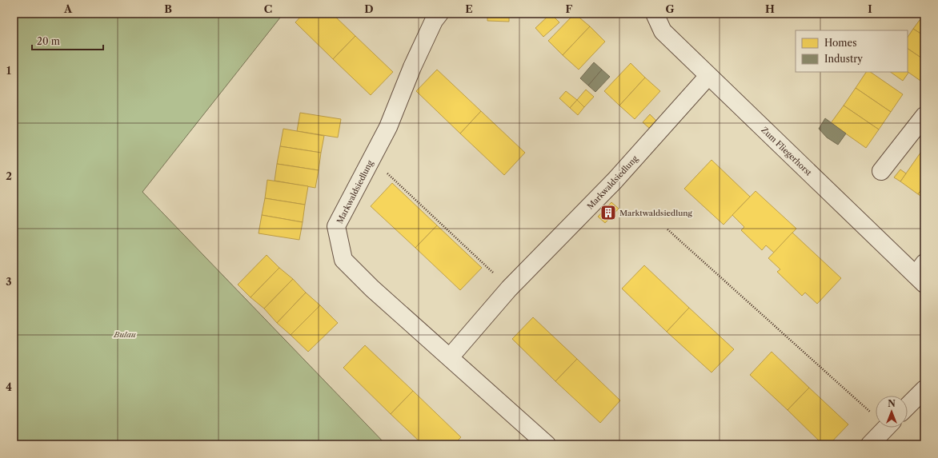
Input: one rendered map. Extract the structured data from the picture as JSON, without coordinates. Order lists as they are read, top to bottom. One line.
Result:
{"streets":{"street":["Zum Fliegerhorst","Markwaldsiedlung"]},"crossings":[["Zum Fliegerhorst","Markwaldsiedlung"]],"parks":["Bulau"],"places":{"building":["Marktwaldsiedlung"]},"legend":["Homes","Industry"],"scale_bar":"20 m","north":"top","grid":{"columns":["A","B","C","D","E","F","G","H","I"],"rows":["1","2","3","4"]}}
